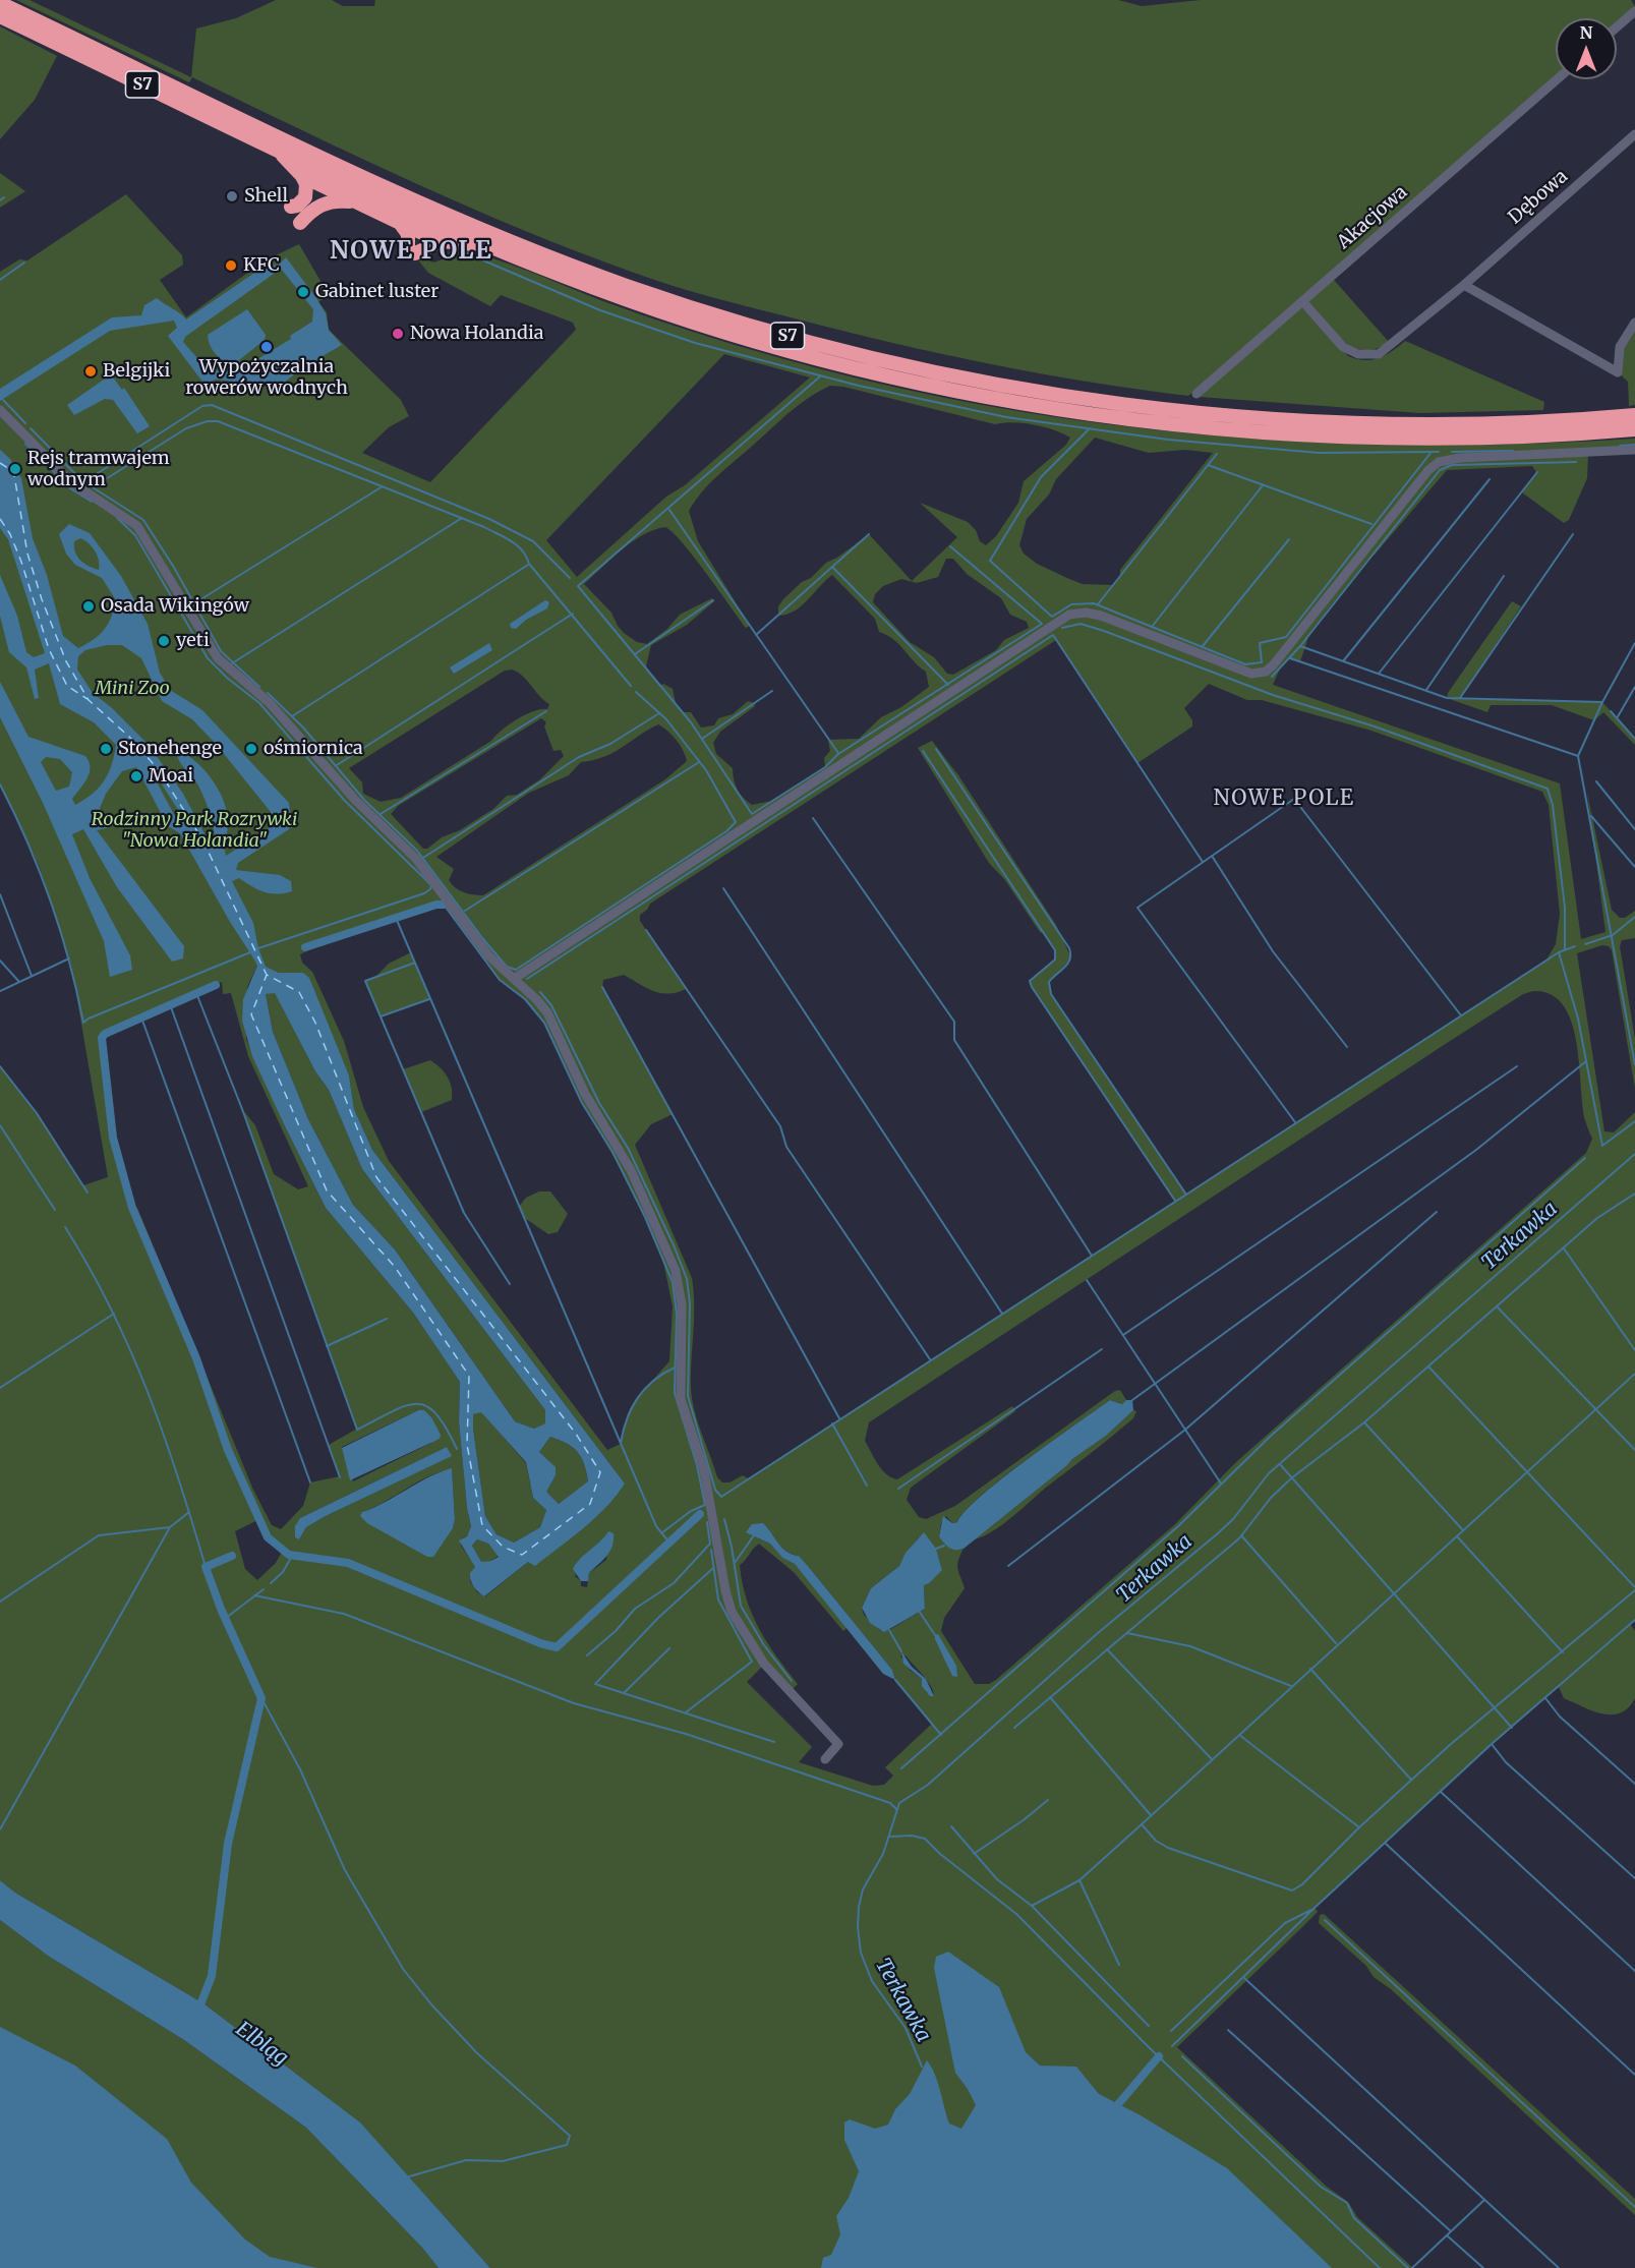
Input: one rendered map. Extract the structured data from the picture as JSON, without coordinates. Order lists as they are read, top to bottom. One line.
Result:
{"streets":{"highway":["S7"],"street":["Dębowa","Akacjowa"]},"crossings":[["Dębowa","Akacjowa"]],"districts":["NOWE POLE","NOWE POLE"],"water":["Terkawka","Elbląg"],"parks":["Mini Zoo","Rodzinny Park Rozrywki \"Nowa Holandia\""],"places":["Shell","KFC","Gabinet luster","Nowa Holandia","Wypożyczalnia rowerów wodnych","Belgijki","Rejs tramwajem wodnym","Osada Wikingów","yeti","Stonehenge","ośmiornica","Moai"],"north":"top"}
